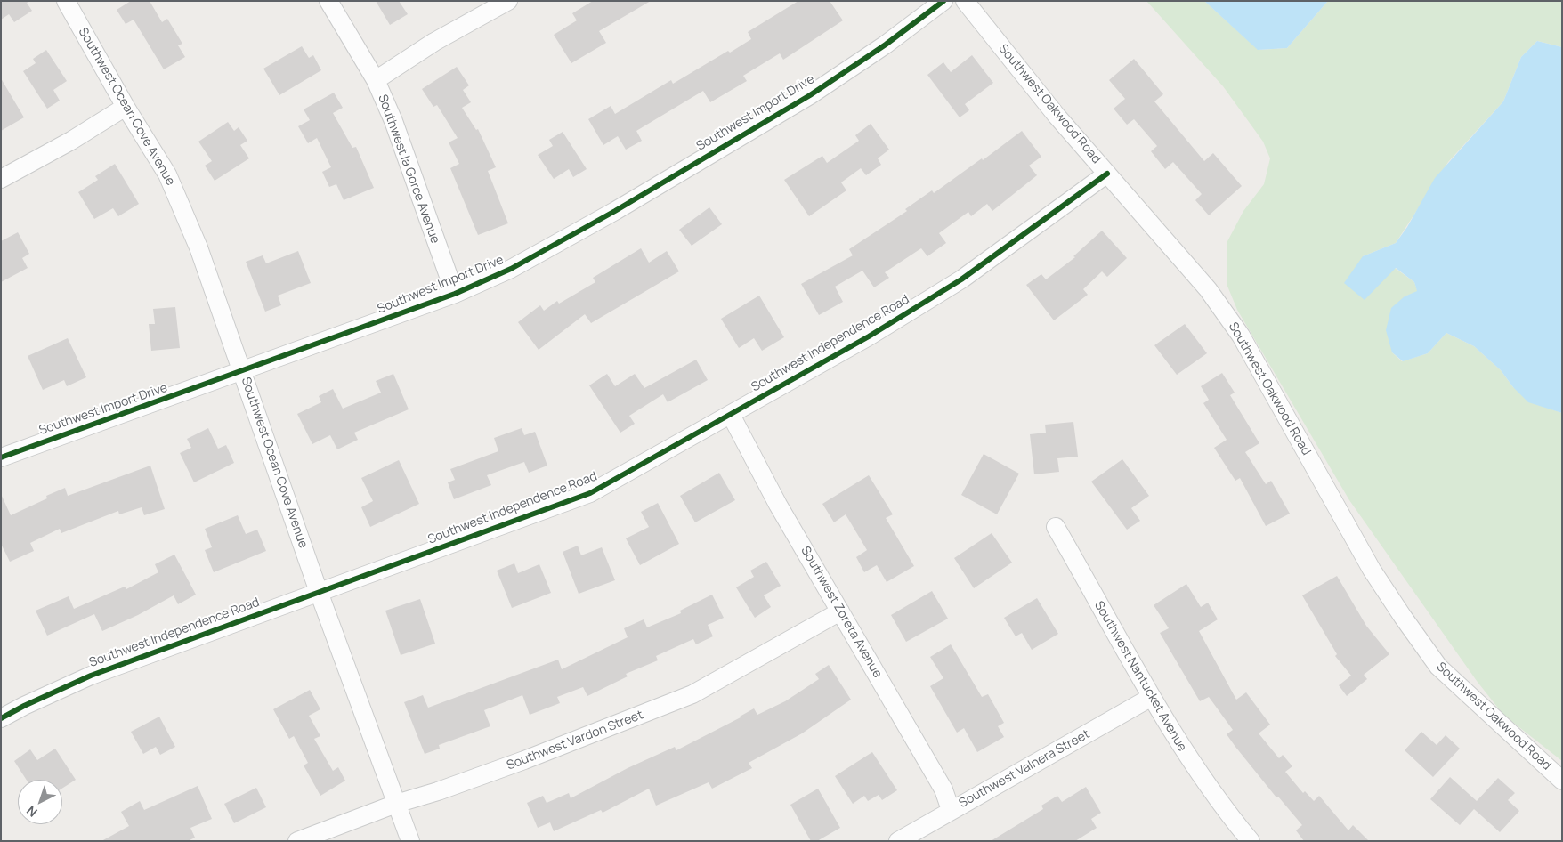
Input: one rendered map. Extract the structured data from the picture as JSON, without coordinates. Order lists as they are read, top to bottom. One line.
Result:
{"streets":{"street":["Southwest Oakwood Road","Southwest Ocean Cove Avenue","Southwest Import Drive","Southwest la Gorce Avenue","Southwest Independence Road","Southwest Zoreta Avenue","Southwest Nantucket Avenue","Southwest Vardon Street","Southwest Valnera Street"]},"crossings":[["Southwest Oakwood Road","Southwest Independence Road"],["Southwest Ocean Cove Avenue","Southwest Import Drive"],["Southwest Ocean Cove Avenue","Southwest Independence Road"],["Southwest Ocean Cove Avenue","Southwest Vardon Street"],["Southwest Import Drive","Southwest la Gorce Avenue"],["Southwest Independence Road","Southwest Zoreta Avenue"],["Southwest Zoreta Avenue","Southwest Vardon Street"],["Southwest Zoreta Avenue","Southwest Valnera Street"],["Southwest Nantucket Avenue","Southwest Valnera Street"]],"north":"bottom left"}
